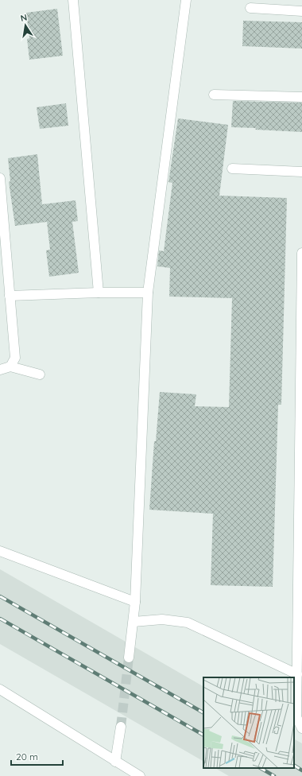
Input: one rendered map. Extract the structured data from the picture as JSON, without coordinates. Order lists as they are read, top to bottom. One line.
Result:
{"scale_bar":"20 m","north":"top"}
